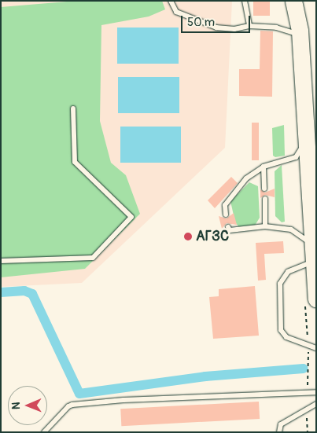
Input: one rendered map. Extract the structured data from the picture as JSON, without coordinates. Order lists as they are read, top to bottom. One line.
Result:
{"places":["АГЗС"],"scale_bar":"50 m","north":"left"}
